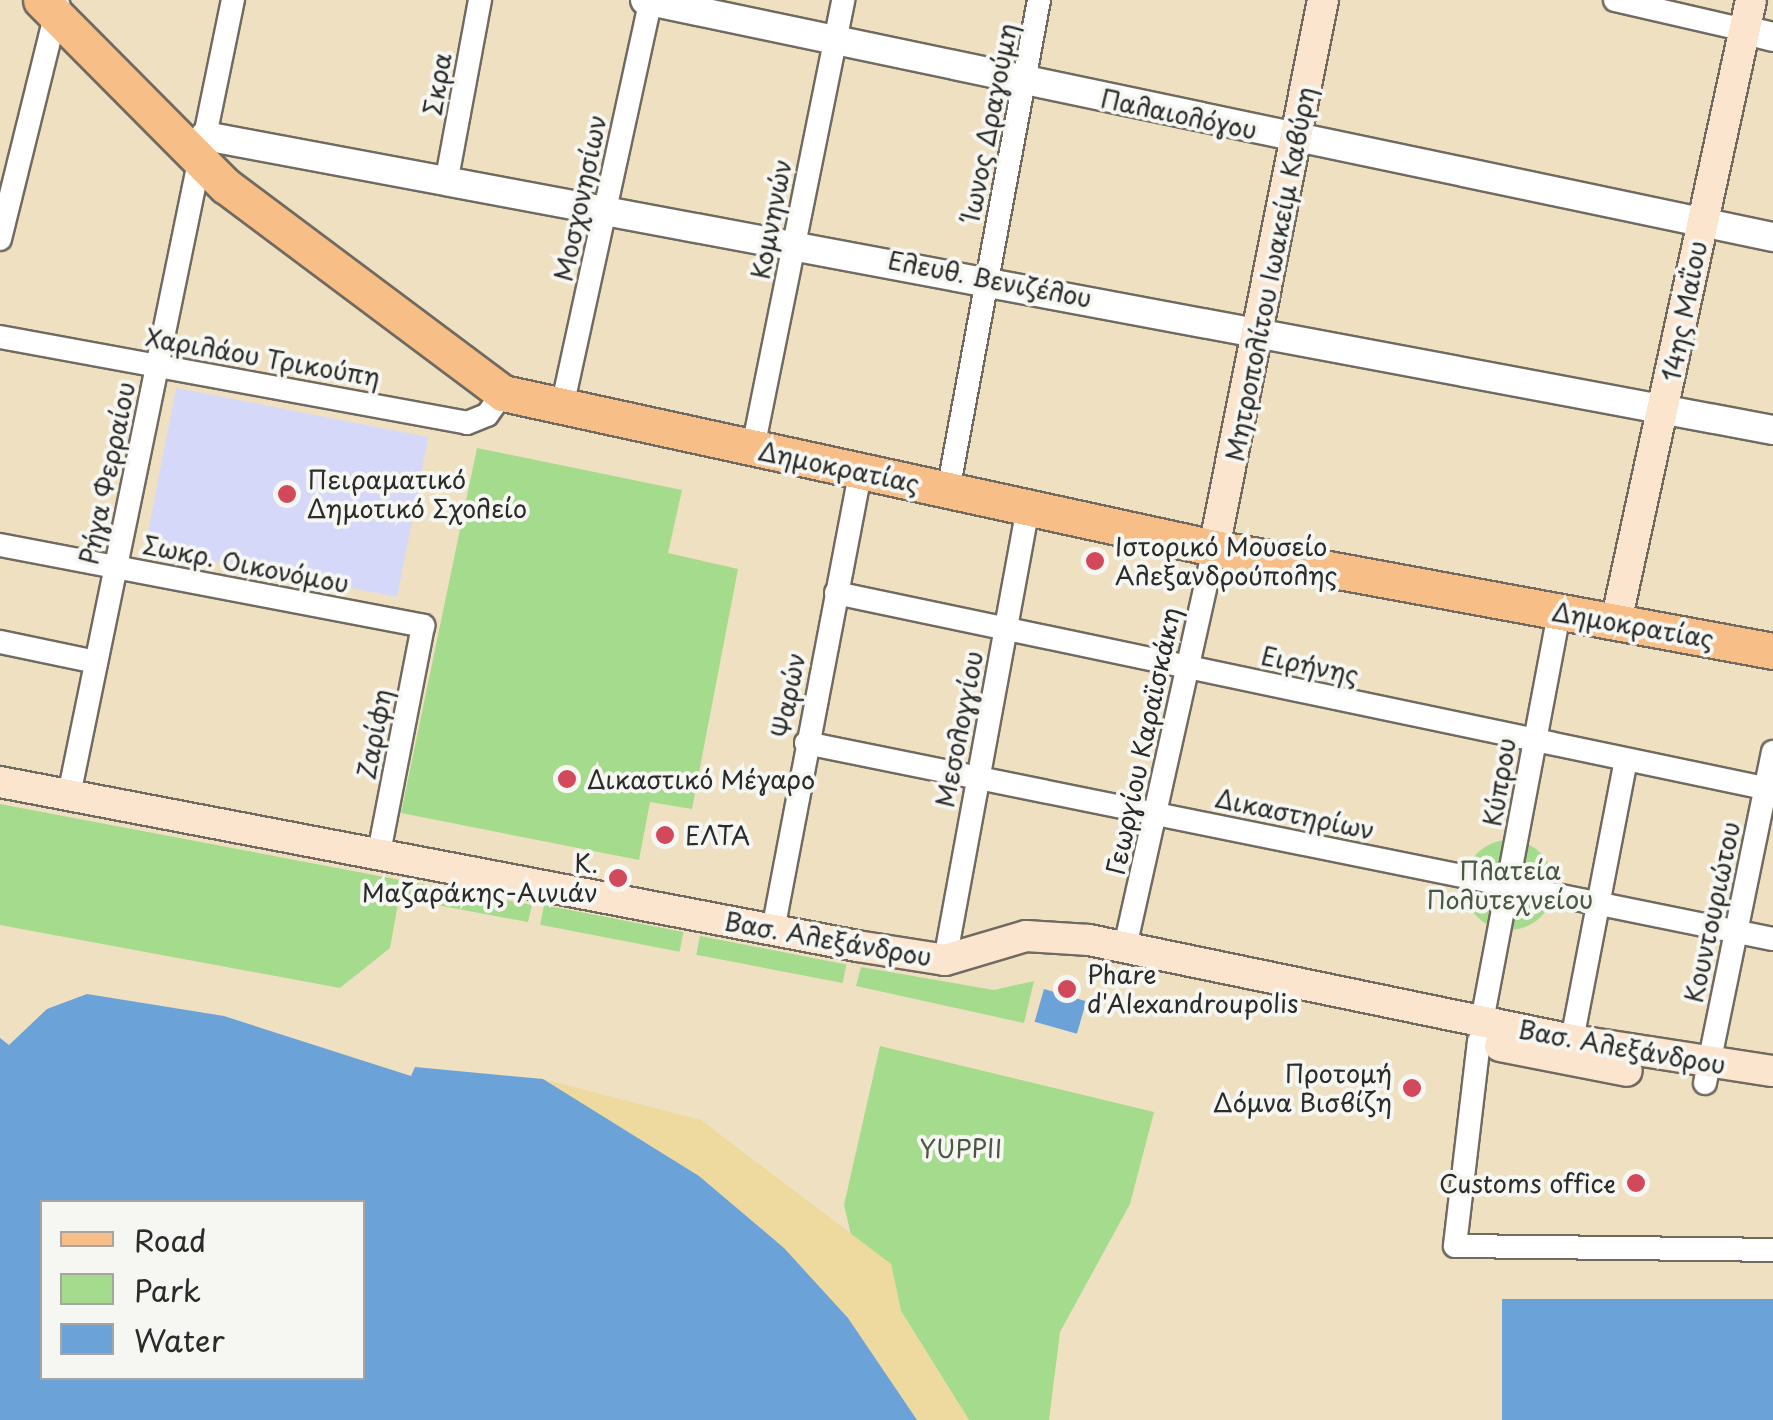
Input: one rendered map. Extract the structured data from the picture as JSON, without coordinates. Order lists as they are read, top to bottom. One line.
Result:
{"streets":{"main road":["Μητροπολίτου Ιωακείμ Καβύρη","14ης Μαΐου","Δημοκρατίας","Βασ. Αλεξάνδρου"],"street":["Σκρα","Παλαιολόγου","Ίωνος Δραγούμη","Μοσχονησίων","Κομνηνών","Ελευθ. Βενιζέλου","Χαριλάου Τρικούπη","Ρήγα Φερραίου","Σωκρ. Οικονόμου","Ειρήνης","Ψαρών","Μεσολογγίου","Ζαρίφη","Γεωργίου Καραϊσκάκη","Κύπρου","Δικαστηρίων","Κουντουριώτου"]},"crossings":[["Σκρα","Ελευθ. Βενιζέλου"],["Παλαιολόγου","Ίωνος Δραγούμη"],["Παλαιολόγου","Μοσχονησίων"],["Παλαιολόγου","Κομνηνών"],["Παλαιολόγου","Μητροπολίτου Ιωακείμ Καβύρη"],["Παλαιολόγου","14ης Μαΐου"],["Ίωνος Δραγούμη","Ελευθ. Βενιζέλου"],["Ίωνος Δραγούμη","Δημοκρατίας"],["Μοσχονησίων","Ελευθ. Βενιζέλου"],["Μοσχονησίων","Δημοκρατίας"],["Κομνηνών","Ελευθ. Βενιζέλου"],["Κομνηνών","Δημοκρατίας"],["Μητροπολίτου Ιωακείμ Καβύρη","Ελευθ. Βενιζέλου"],["Μητροπολίτου Ιωακείμ Καβύρη","Δημοκρατίας"],["Μητροπολίτου Ιωακείμ Καβύρη","Γεωργίου Καραϊσκάκη"],["Ελευθ. Βενιζέλου","14ης Μαΐου"],["Ελευθ. Βενιζέλου","Δημοκρατίας"],["Ελευθ. Βενιζέλου","Ρήγα Φερραίου"],["14ης Μαΐου","Δημοκρατίας"],["Χαριλάου Τρικούπη","Δημοκρατίας"],["Χαριλάου Τρικούπη","Ρήγα Φερραίου"],["Δημοκρατίας","Ρήγα Φερραίου"],["Δημοκρατίας","Ψαρών"],["Δημοκρατίας","Μεσολογγίου"],["Δημοκρατίας","Γεωργίου Καραϊσκάκη"],["Δημοκρατίας","Κύπρου"],["Ρήγα Φερραίου","Σωκρ. Οικονόμου"],["Ρήγα Φερραίου","Βασ. Αλεξάνδρου"],["Σωκρ. Οικονόμου","Ζαρίφη"],["Ειρήνης","Ψαρών"],["Ειρήνης","Μεσολογγίου"],["Ειρήνης","Γεωργίου Καραϊσκάκη"],["Ειρήνης","Κύπρου"],["Ειρήνης","Κουντουριώτου"],["Ψαρών","Δικαστηρίων"],["Ψαρών","Βασ. Αλεξάνδρου"],["Μεσολογγίου","Δικαστηρίων"],["Μεσολογγίου","Βασ. Αλεξάνδρου"],["Ζαρίφη","Βασ. Αλεξάνδρου"],["Γεωργίου Καραϊσκάκη","Δικαστηρίων"],["Γεωργίου Καραϊσκάκη","Βασ. Αλεξάνδρου"],["Κύπρου","Δικαστηρίων"],["Κύπρου","Βασ. Αλεξάνδρου"],["Δικαστηρίων","Κουντουριώτου"],["Κουντουριώτου","Βασ. Αλεξάνδρου"]],"parks":["Πλατεία Πολυτεχνείου","YUPPII"],"places":["Πειραματικό Δημοτικό Σχολείο","Ιστορικό Μουσείο Αλεξανδρούπολης","Δικαστικό Μέγαρο","ΕΛΤΑ","K. Μαζαράκης-Αινιάν","Phare d'Alexandroupolis","Προτομή Δόμνα Βισβίζη","Customs office"],"legend":["Road","Park","Water"]}
